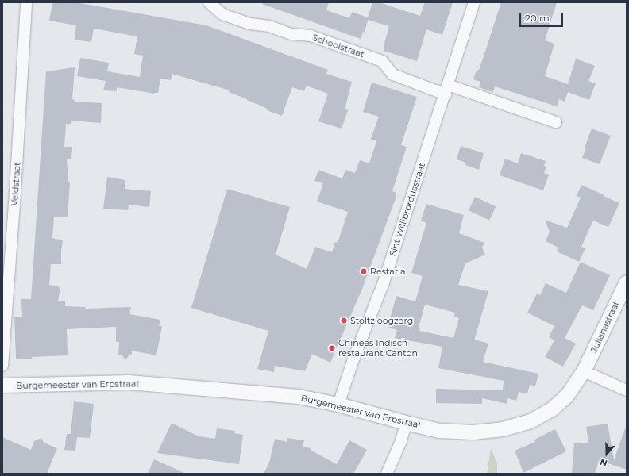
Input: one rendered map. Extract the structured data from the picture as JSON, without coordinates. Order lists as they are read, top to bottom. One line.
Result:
{"streets":{"street":["Schoolstraat","Veldstraat","Sint Willibrordusstraat","Julianastraat","Burgemeester van Erpstraat"]},"crossings":[["Schoolstraat","Sint Willibrordusstraat"],["Sint Willibrordusstraat","Burgemeester van Erpstraat"],["Julianastraat","Burgemeester van Erpstraat"]],"places":["Restaria","Stoltz oogzorg","Chinees Indisch restaurant Canton"],"scale_bar":"20 m","north":"bottom"}
